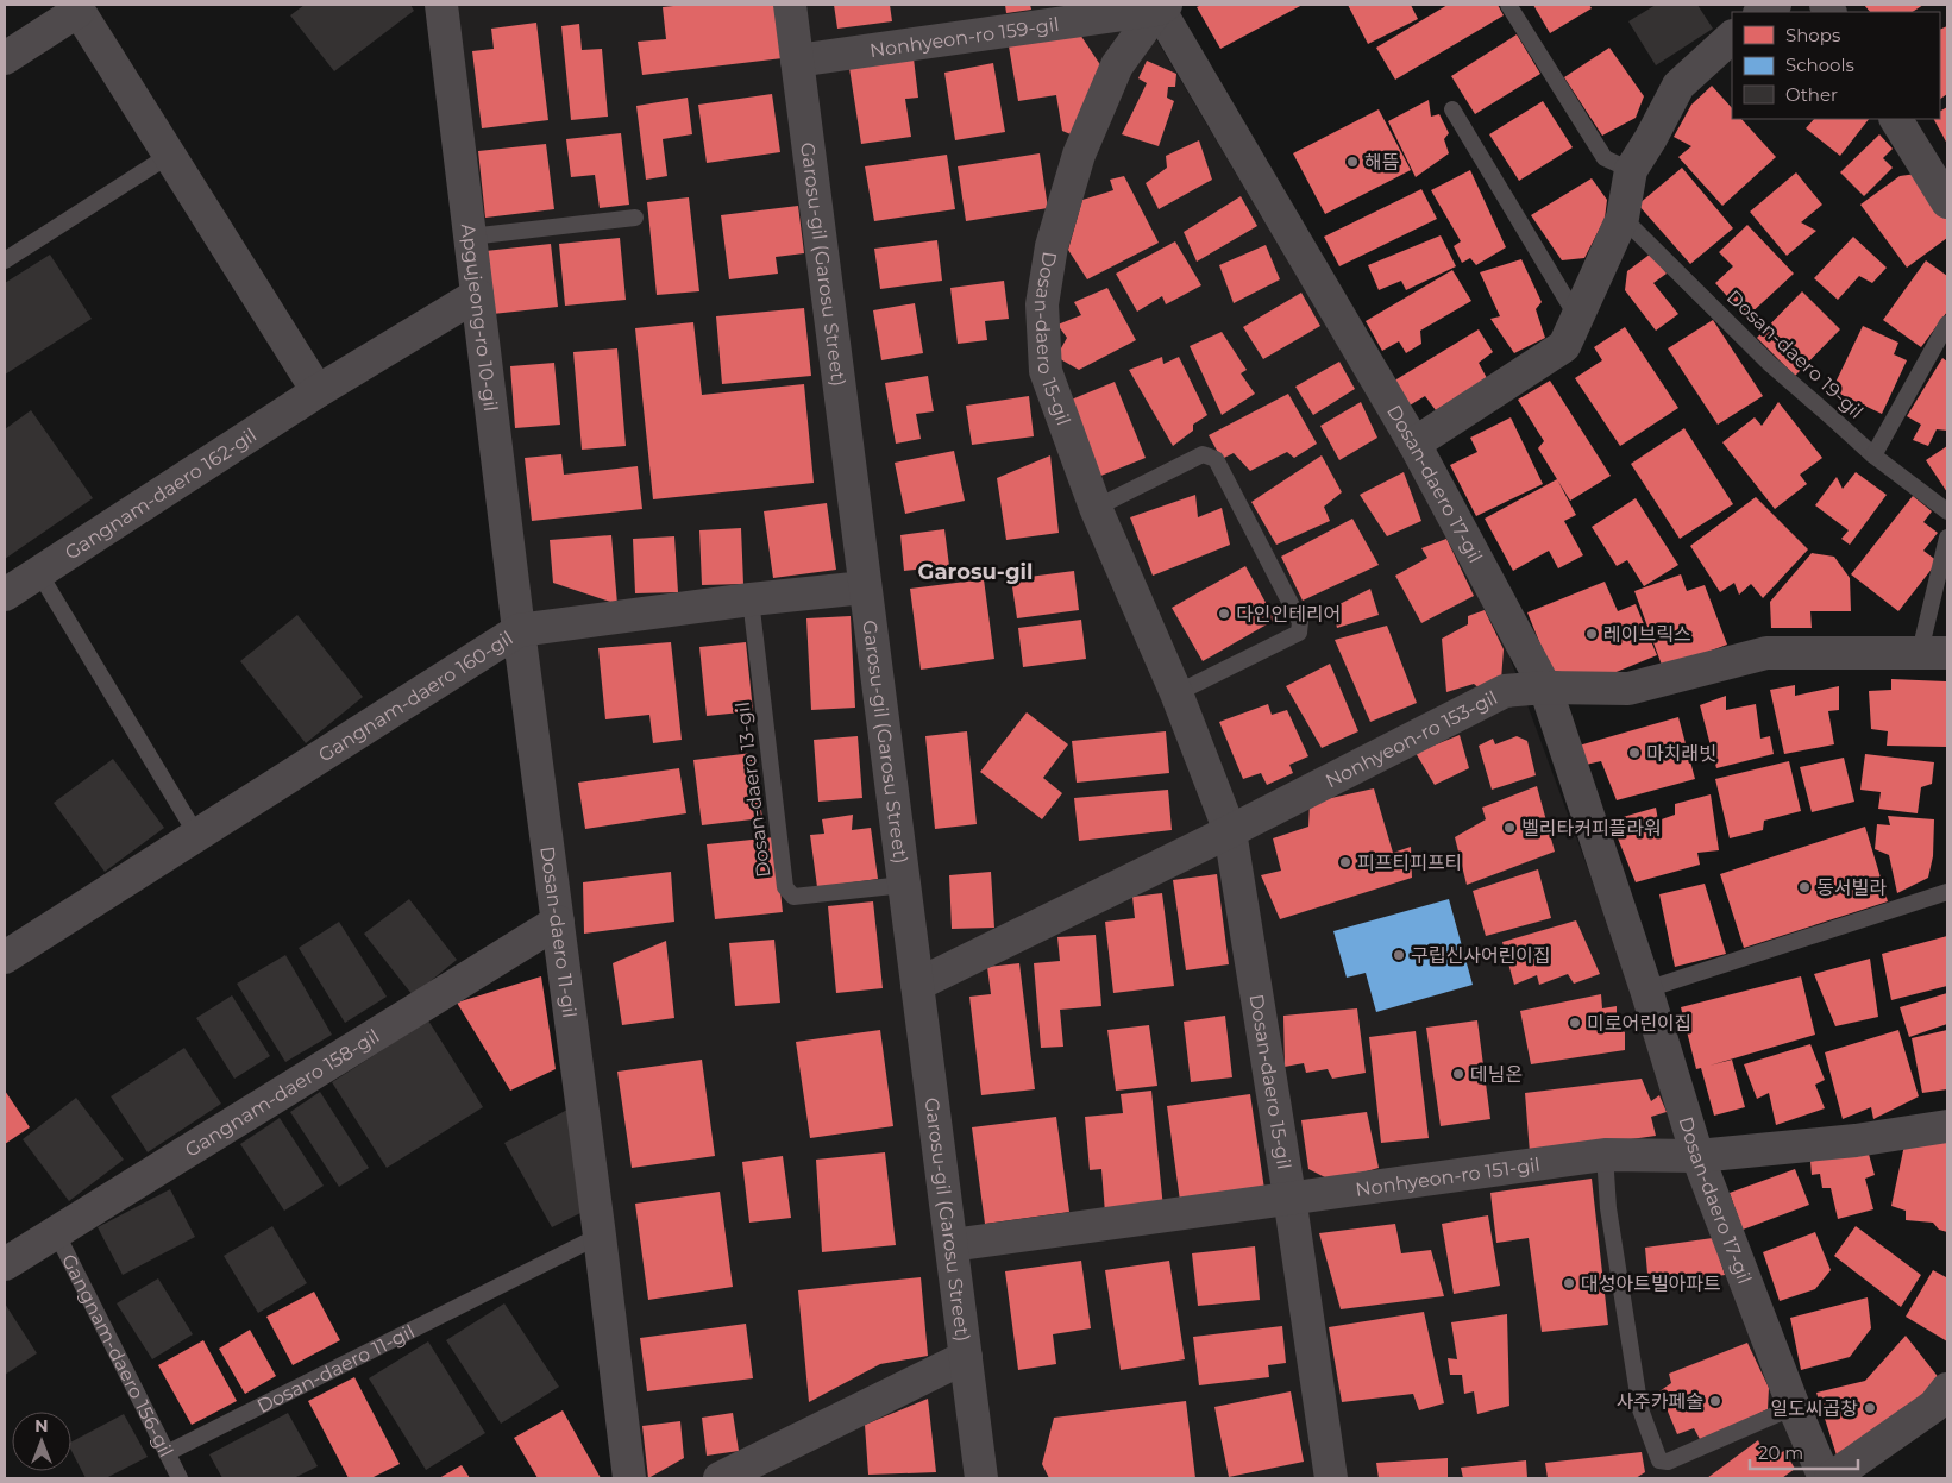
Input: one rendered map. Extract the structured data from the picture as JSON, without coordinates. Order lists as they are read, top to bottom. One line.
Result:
{"streets":{"street":["Nonhyeon-ro 159-gil","Garosu-gil (Garosu Street)","Apgujeong-ro 10-gil","Dosan-daero 15-gil","Dosan-daero 17-gil","Gangnam-daero 162-gil","Gangnam-daero 160-gil","Nonhyeon-ro 153-gil","Dosan-daero 11-gil","Gangnam-daero 158-gil","Nonhyeon-ro 151-gil"],"lane":["Dosan-daero 19-gil","Dosan-daero 13-gil","Gangnam-daero 156-gil"]},"crossings":[["Nonhyeon-ro 159-gil","Garosu-gil (Garosu Street)"],["Nonhyeon-ro 159-gil","Dosan-daero 15-gil"],["Nonhyeon-ro 159-gil","Dosan-daero 17-gil"],["Garosu-gil (Garosu Street)","Gangnam-daero 160-gil"],["Garosu-gil (Garosu Street)","Nonhyeon-ro 153-gil"],["Garosu-gil (Garosu Street)","Dosan-daero 13-gil"],["Garosu-gil (Garosu Street)","Nonhyeon-ro 151-gil"],["Apgujeong-ro 10-gil","Gangnam-daero 162-gil"],["Apgujeong-ro 10-gil","Gangnam-daero 160-gil"],["Apgujeong-ro 10-gil","Dosan-daero 11-gil"],["Dosan-daero 15-gil","Dosan-daero 17-gil"],["Dosan-daero 15-gil","Nonhyeon-ro 153-gil"],["Dosan-daero 15-gil","Nonhyeon-ro 151-gil"],["Dosan-daero 17-gil","Nonhyeon-ro 153-gil"],["Dosan-daero 17-gil","Nonhyeon-ro 151-gil"],["Gangnam-daero 160-gil","Dosan-daero 13-gil"],["Gangnam-daero 160-gil","Dosan-daero 11-gil"],["Dosan-daero 11-gil","Gangnam-daero 158-gil"],["Dosan-daero 11-gil","Gangnam-daero 156-gil"],["Gangnam-daero 158-gil","Gangnam-daero 156-gil"]],"districts":["Garosu-gil"],"places":["해뜸","다인인테리어","레이브릭스","마치래빗","벨리타커피플라워","피프티피프티","동서빌라","구립신사어린이집","미로어린이집","데님온","대성아트빌아파트","사주카페술","일도씨곱창"],"legend":["Shops","Schools","Other"],"scale_bar":"20 m","north":"top"}
